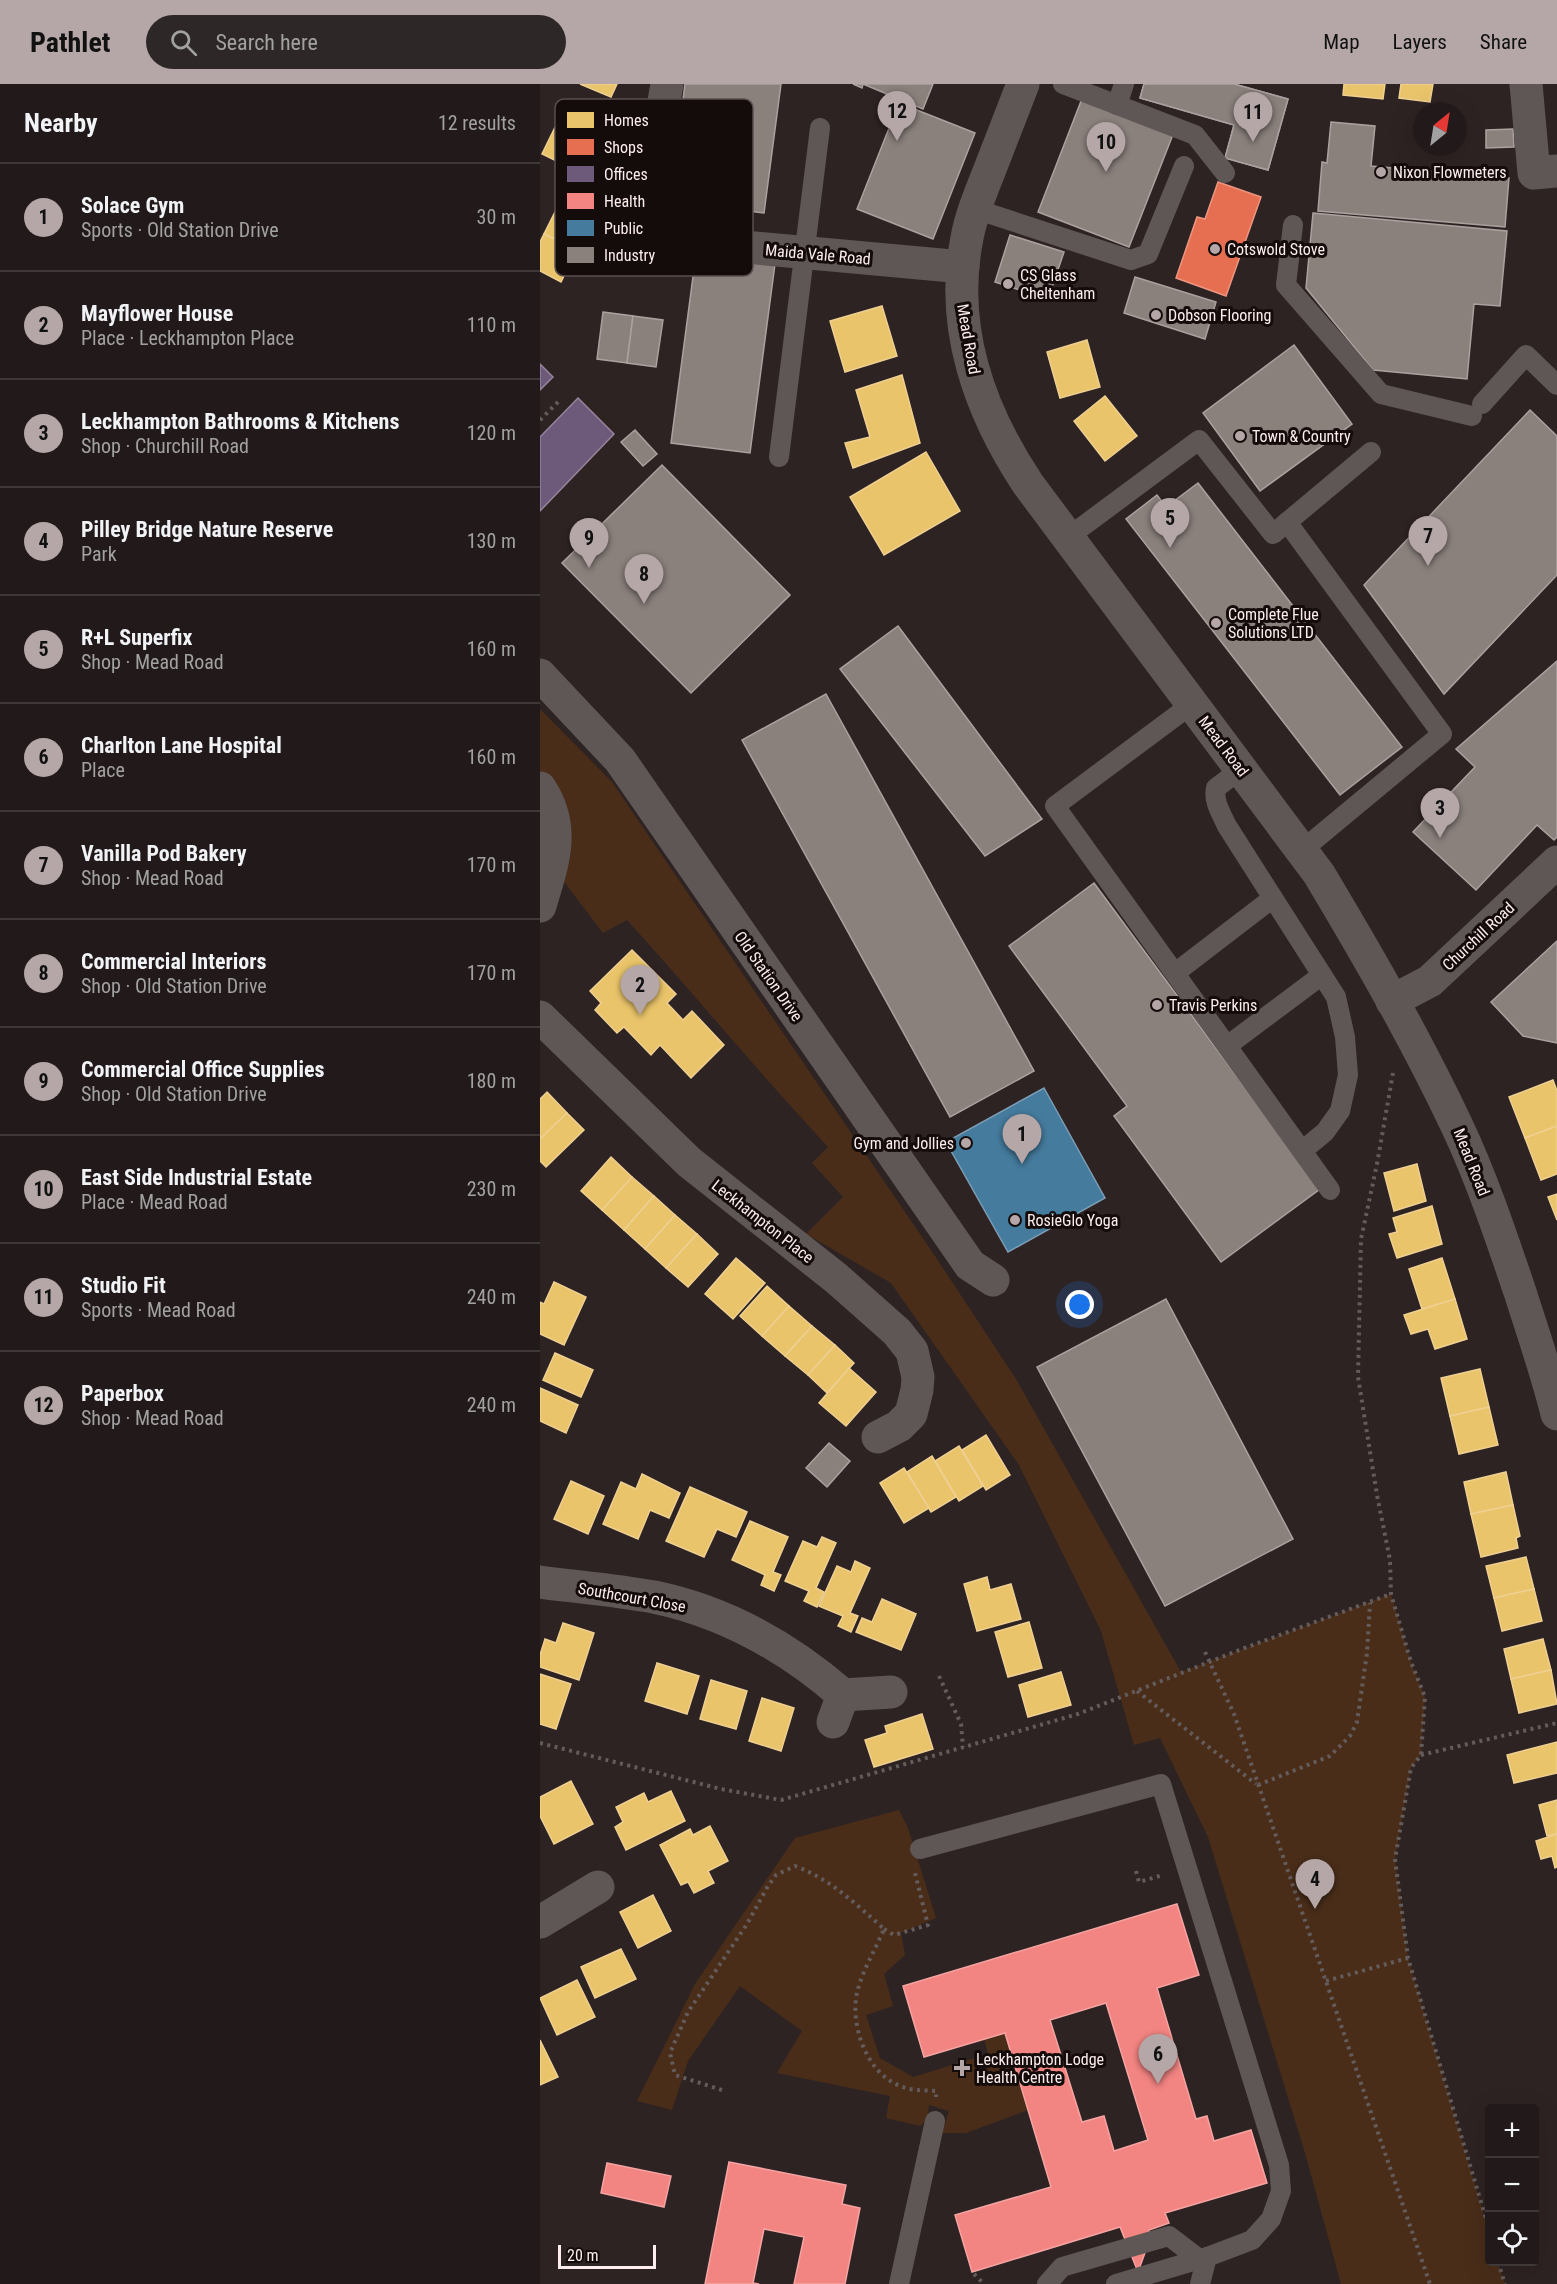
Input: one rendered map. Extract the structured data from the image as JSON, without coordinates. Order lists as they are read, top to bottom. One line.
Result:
{"streets":{"street":["Maida Vale Road","Mead Road","Churchill Road","Old Station Drive","Leckhampton Place","Southcourt Close"]},"crossings":[["Maida Vale Road","Mead Road"],["Mead Road","Churchill Road"]],"places":{"other":["Nixon Flowmeters","Cotswold Stove","CS Glass Cheltenham","Dobson Flooring","Town & Country","Complete Flue Solutions LTD","Travis Perkins","Gym and Jollies","RosieGlo Yoga"],"health":["Leckhampton Lodge Health Centre"]},"legend":["Homes","Shops","Offices","Health","Public","Industry"],"scale_bar":"20 m","north":"top right","page":{"header":"Pathlet","search":"Search here","nav":["Map","Layers","Share"],"heading":["Nearby","12 results"],"pins":["12","11","10","5","7","9","8","3","2","1","4","6"],"list":[{"mark":"1","name":"Solace Gym","note":"Sports · Old Station Drive","value":"30 m"},{"mark":"2","name":"Mayflower House","note":"Place · Leckhampton Place","value":"110 m"},{"mark":"3","name":"Leckhampton Bathrooms & Kitchens","note":"Shop · Churchill Road","value":"120 m"},{"mark":"4","name":"Pilley Bridge Nature Reserve","note":"Park","value":"130 m"},{"mark":"5","name":"R+L Superfix","note":"Shop · Mead Road","value":"160 m"},{"mark":"6","name":"Charlton Lane Hospital","note":"Place","value":"160 m"},{"mark":"7","name":"Vanilla Pod Bakery","note":"Shop · Mead Road","value":"170 m"},{"mark":"8","name":"Commercial Interiors","note":"Shop · Old Station Drive","value":"170 m"},{"mark":"9","name":"Commercial Office Supplies","note":"Shop · Old Station Drive","value":"180 m"},{"mark":"10","name":"East Side Industrial Estate","note":"Place · Mead Road","value":"230 m"},{"mark":"11","name":"Studio Fit","note":"Sports · Mead Road","value":"240 m"},{"mark":"12","name":"Paperbox","note":"Shop · Mead Road","value":"240 m"}],"map_buttons":["+","−"],"scale":"20 m"}}
